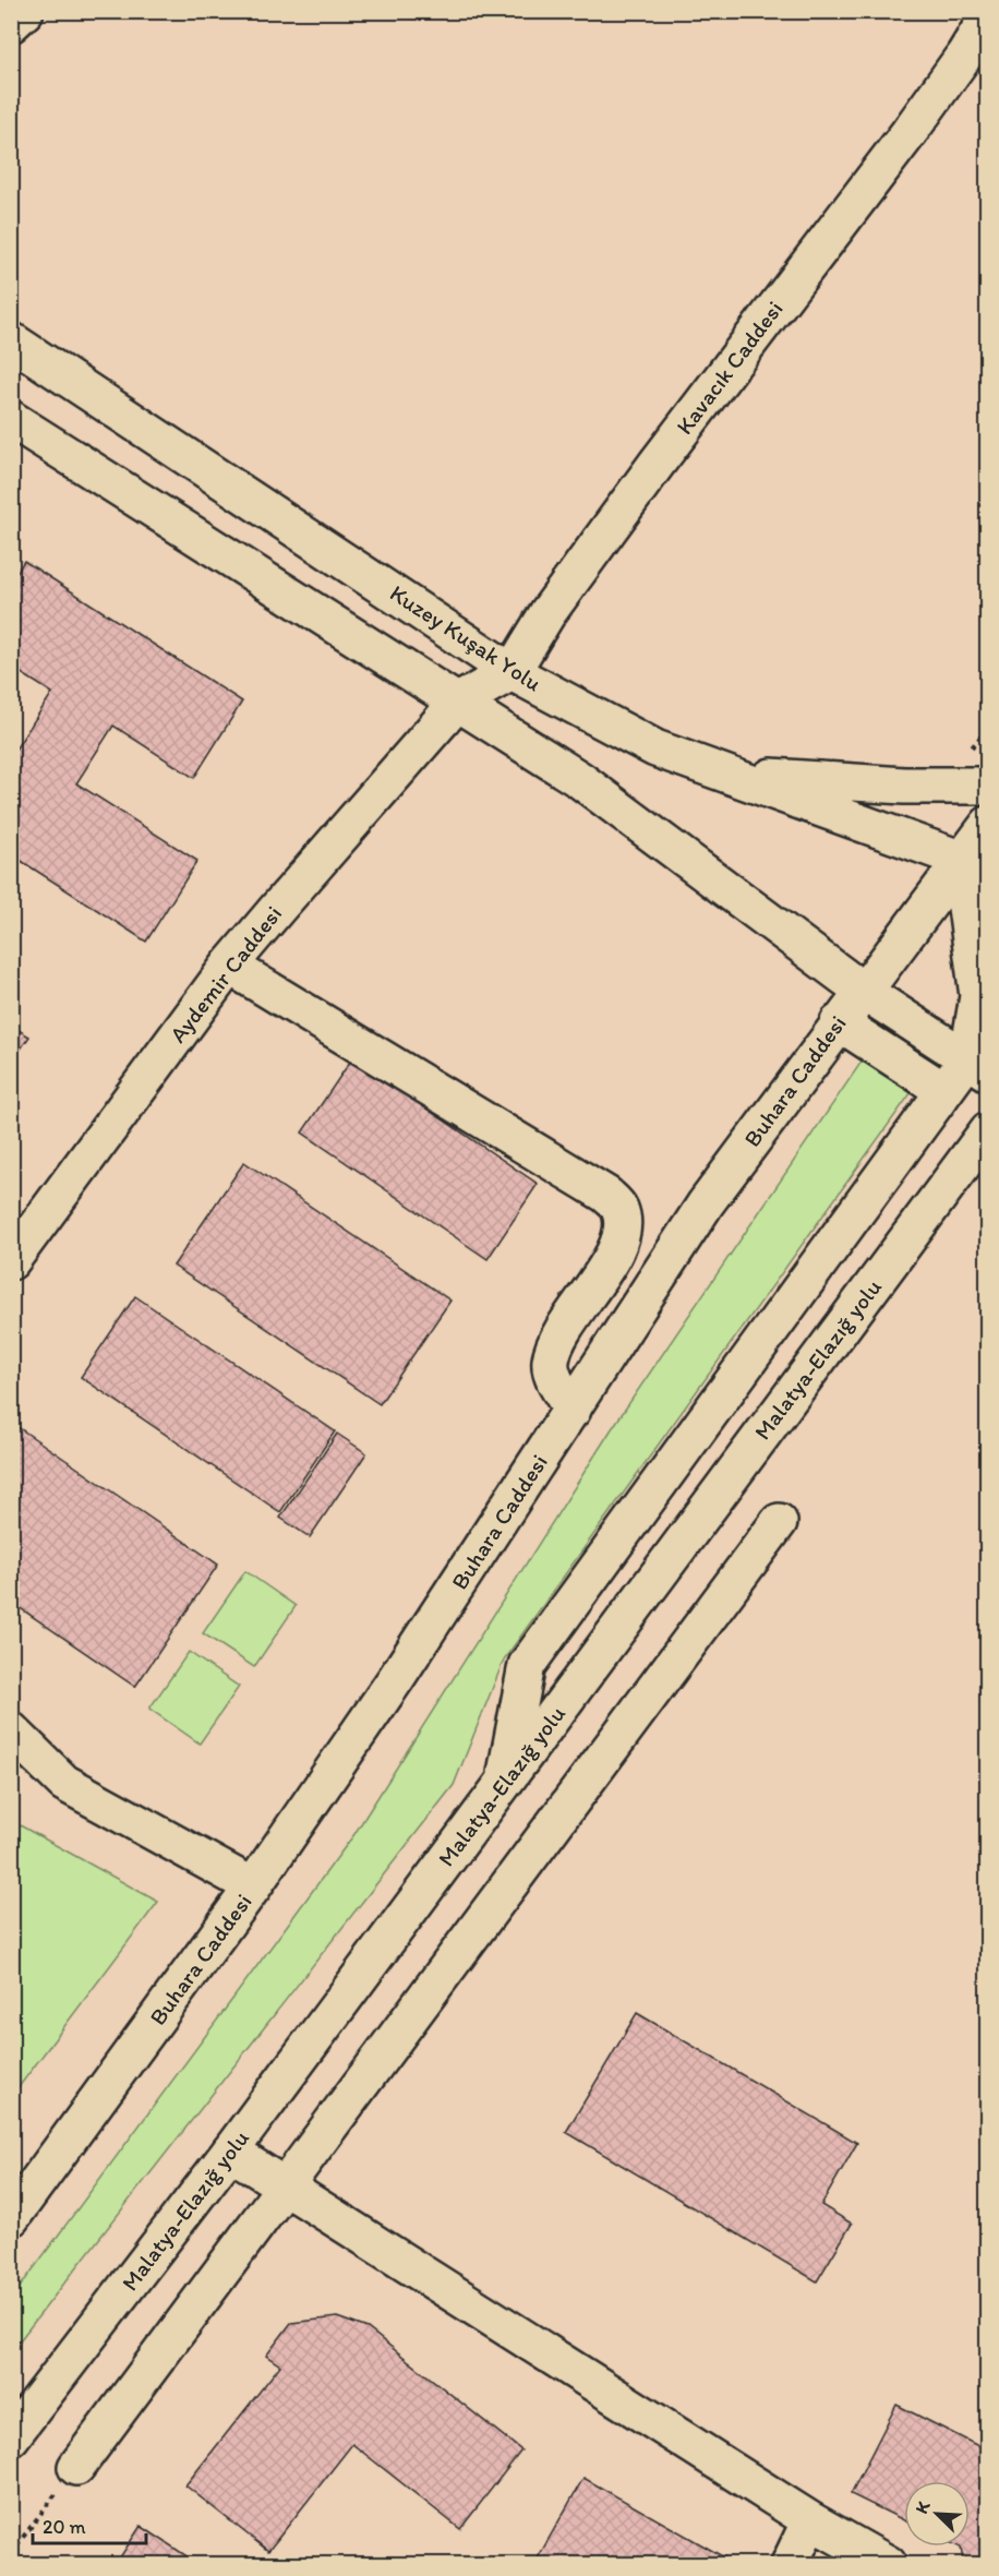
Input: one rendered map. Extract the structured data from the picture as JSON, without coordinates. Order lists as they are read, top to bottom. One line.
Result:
{"streets":{"main road":["Kavacık Caddesi","Kuzey Kuşak Yolu","Aydemir Caddesi","Buhara Caddesi","Malatya-Elazığ yolu"]},"crossings":[["Kavacık Caddesi","Kuzey Kuşak Yolu"],["Kavacık Caddesi","Aydemir Caddesi"],["Kuzey Kuşak Yolu","Buhara Caddesi"]],"scale_bar":"20 m","north":"top left"}
